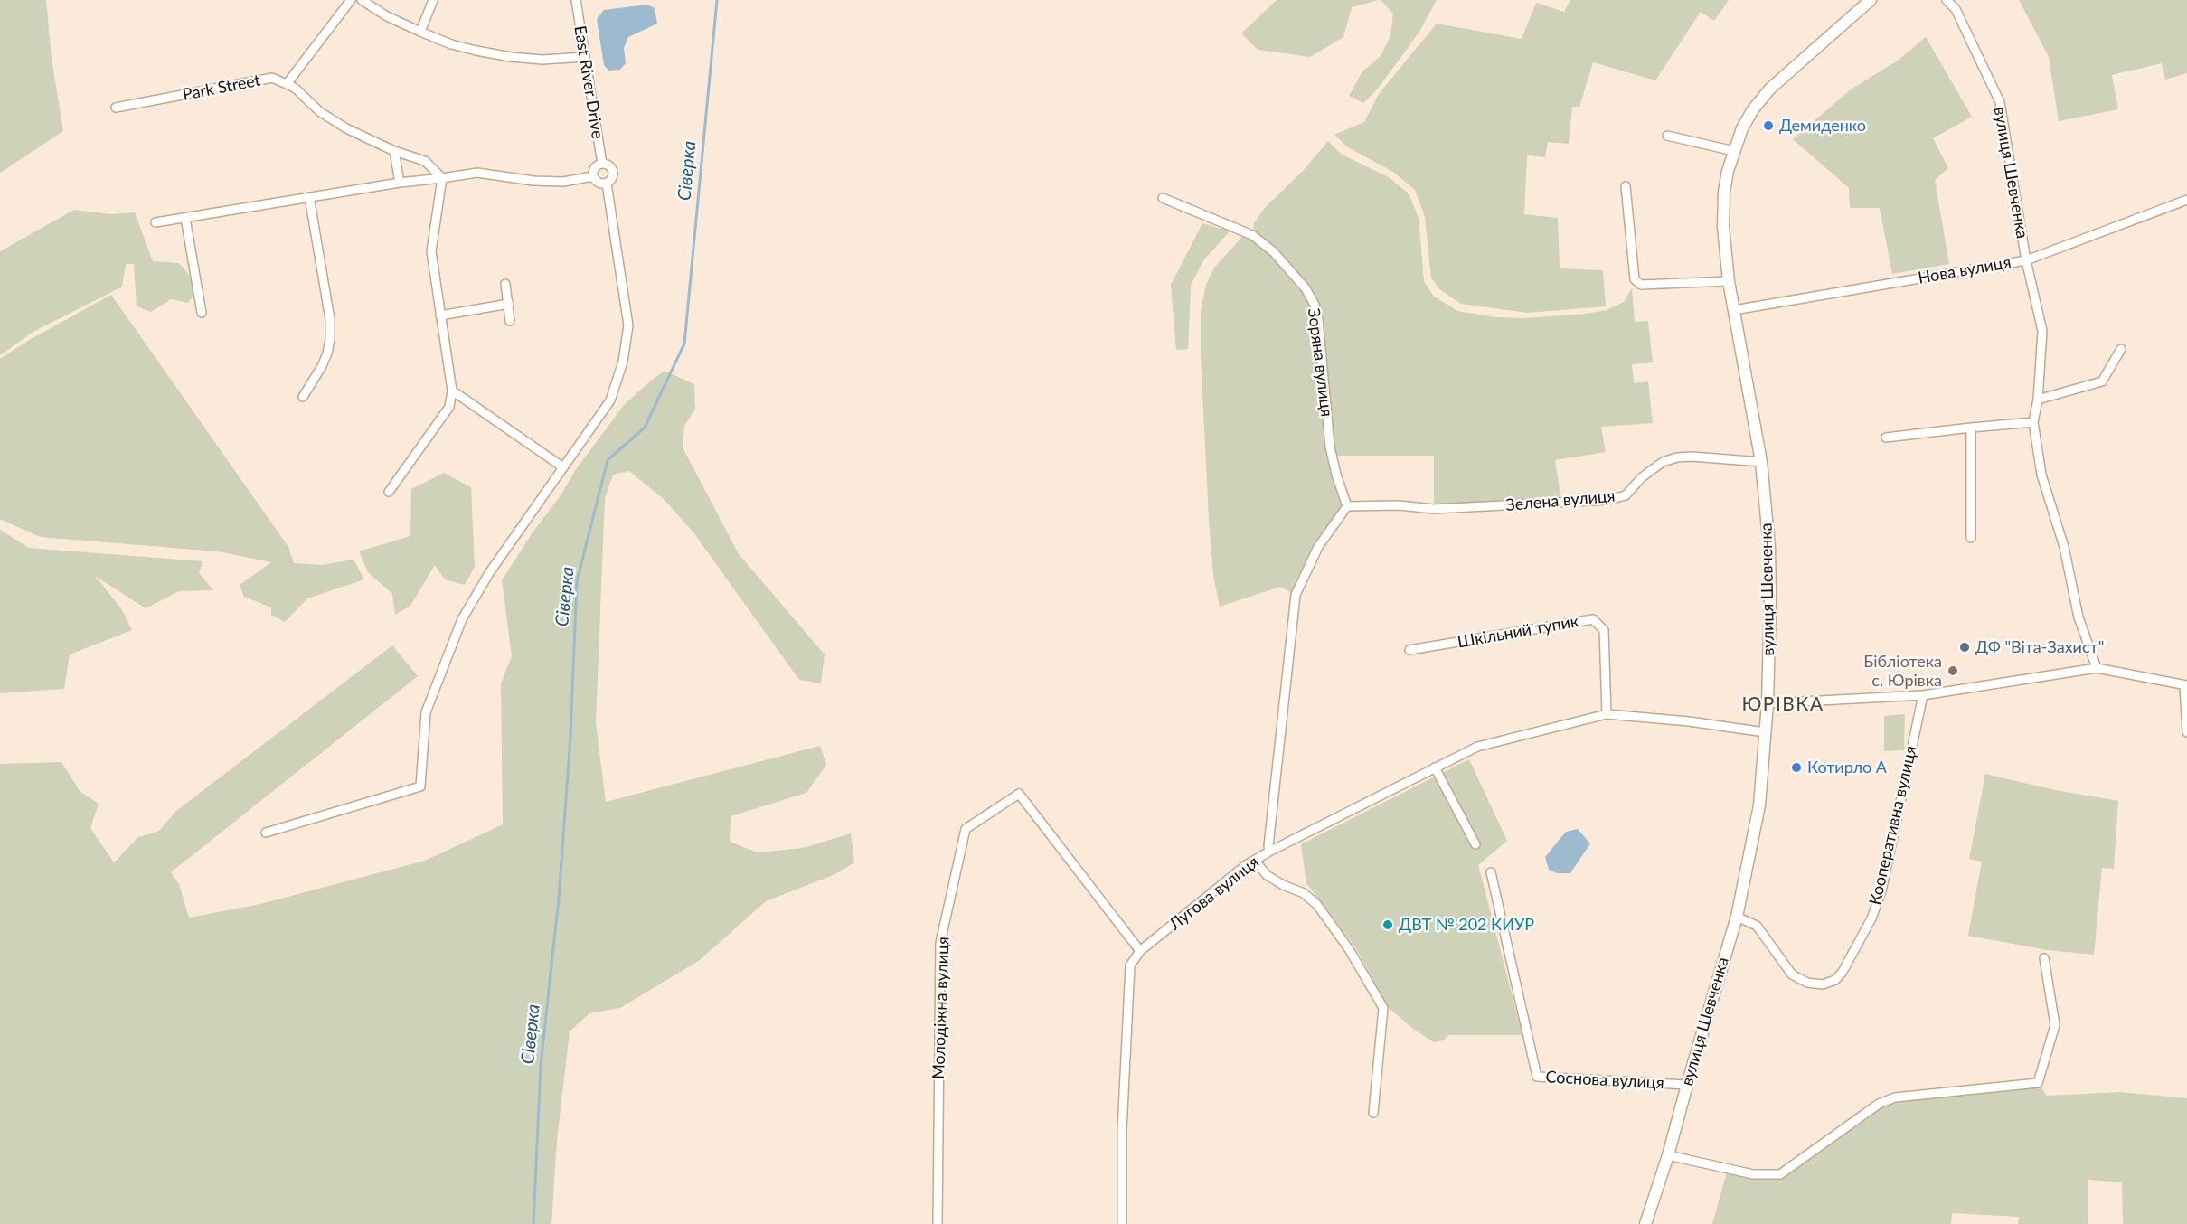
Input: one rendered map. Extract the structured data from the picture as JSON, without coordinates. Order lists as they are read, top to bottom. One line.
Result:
{"streets":{"street":["Еаst Rіvеr Drive","Park Street","вулиця Шевченка","Нова вулиця","Зоряна вулиця","Зелена вулиця","Шкільний тупик","Кооперативна вулиця","Лугова вулиця","Молодіжна вулиця","Соснова вулиця"]},"crossings":[["вулиця Шевченка","Нова вулиця"],["вулиця Шевченка","Зелена вулиця"],["вулиця Шевченка","Кооперативна вулиця"],["вулиця Шевченка","Лугова вулиця"],["вулиця Шевченка","Соснова вулиця"],["Зоряна вулиця","Зелена вулиця"],["Шкільний тупик","Лугова вулиця"],["Лугова вулиця","Молодіжна вулиця"]],"districts":["ЮРІВКА"],"water":["Сіверка"],"places":["Демиденко","ДФ \"Віта-Захист\"","Бібліотека с. Юрівка","Котирло А","ДВТ № 202 КИУР"]}
